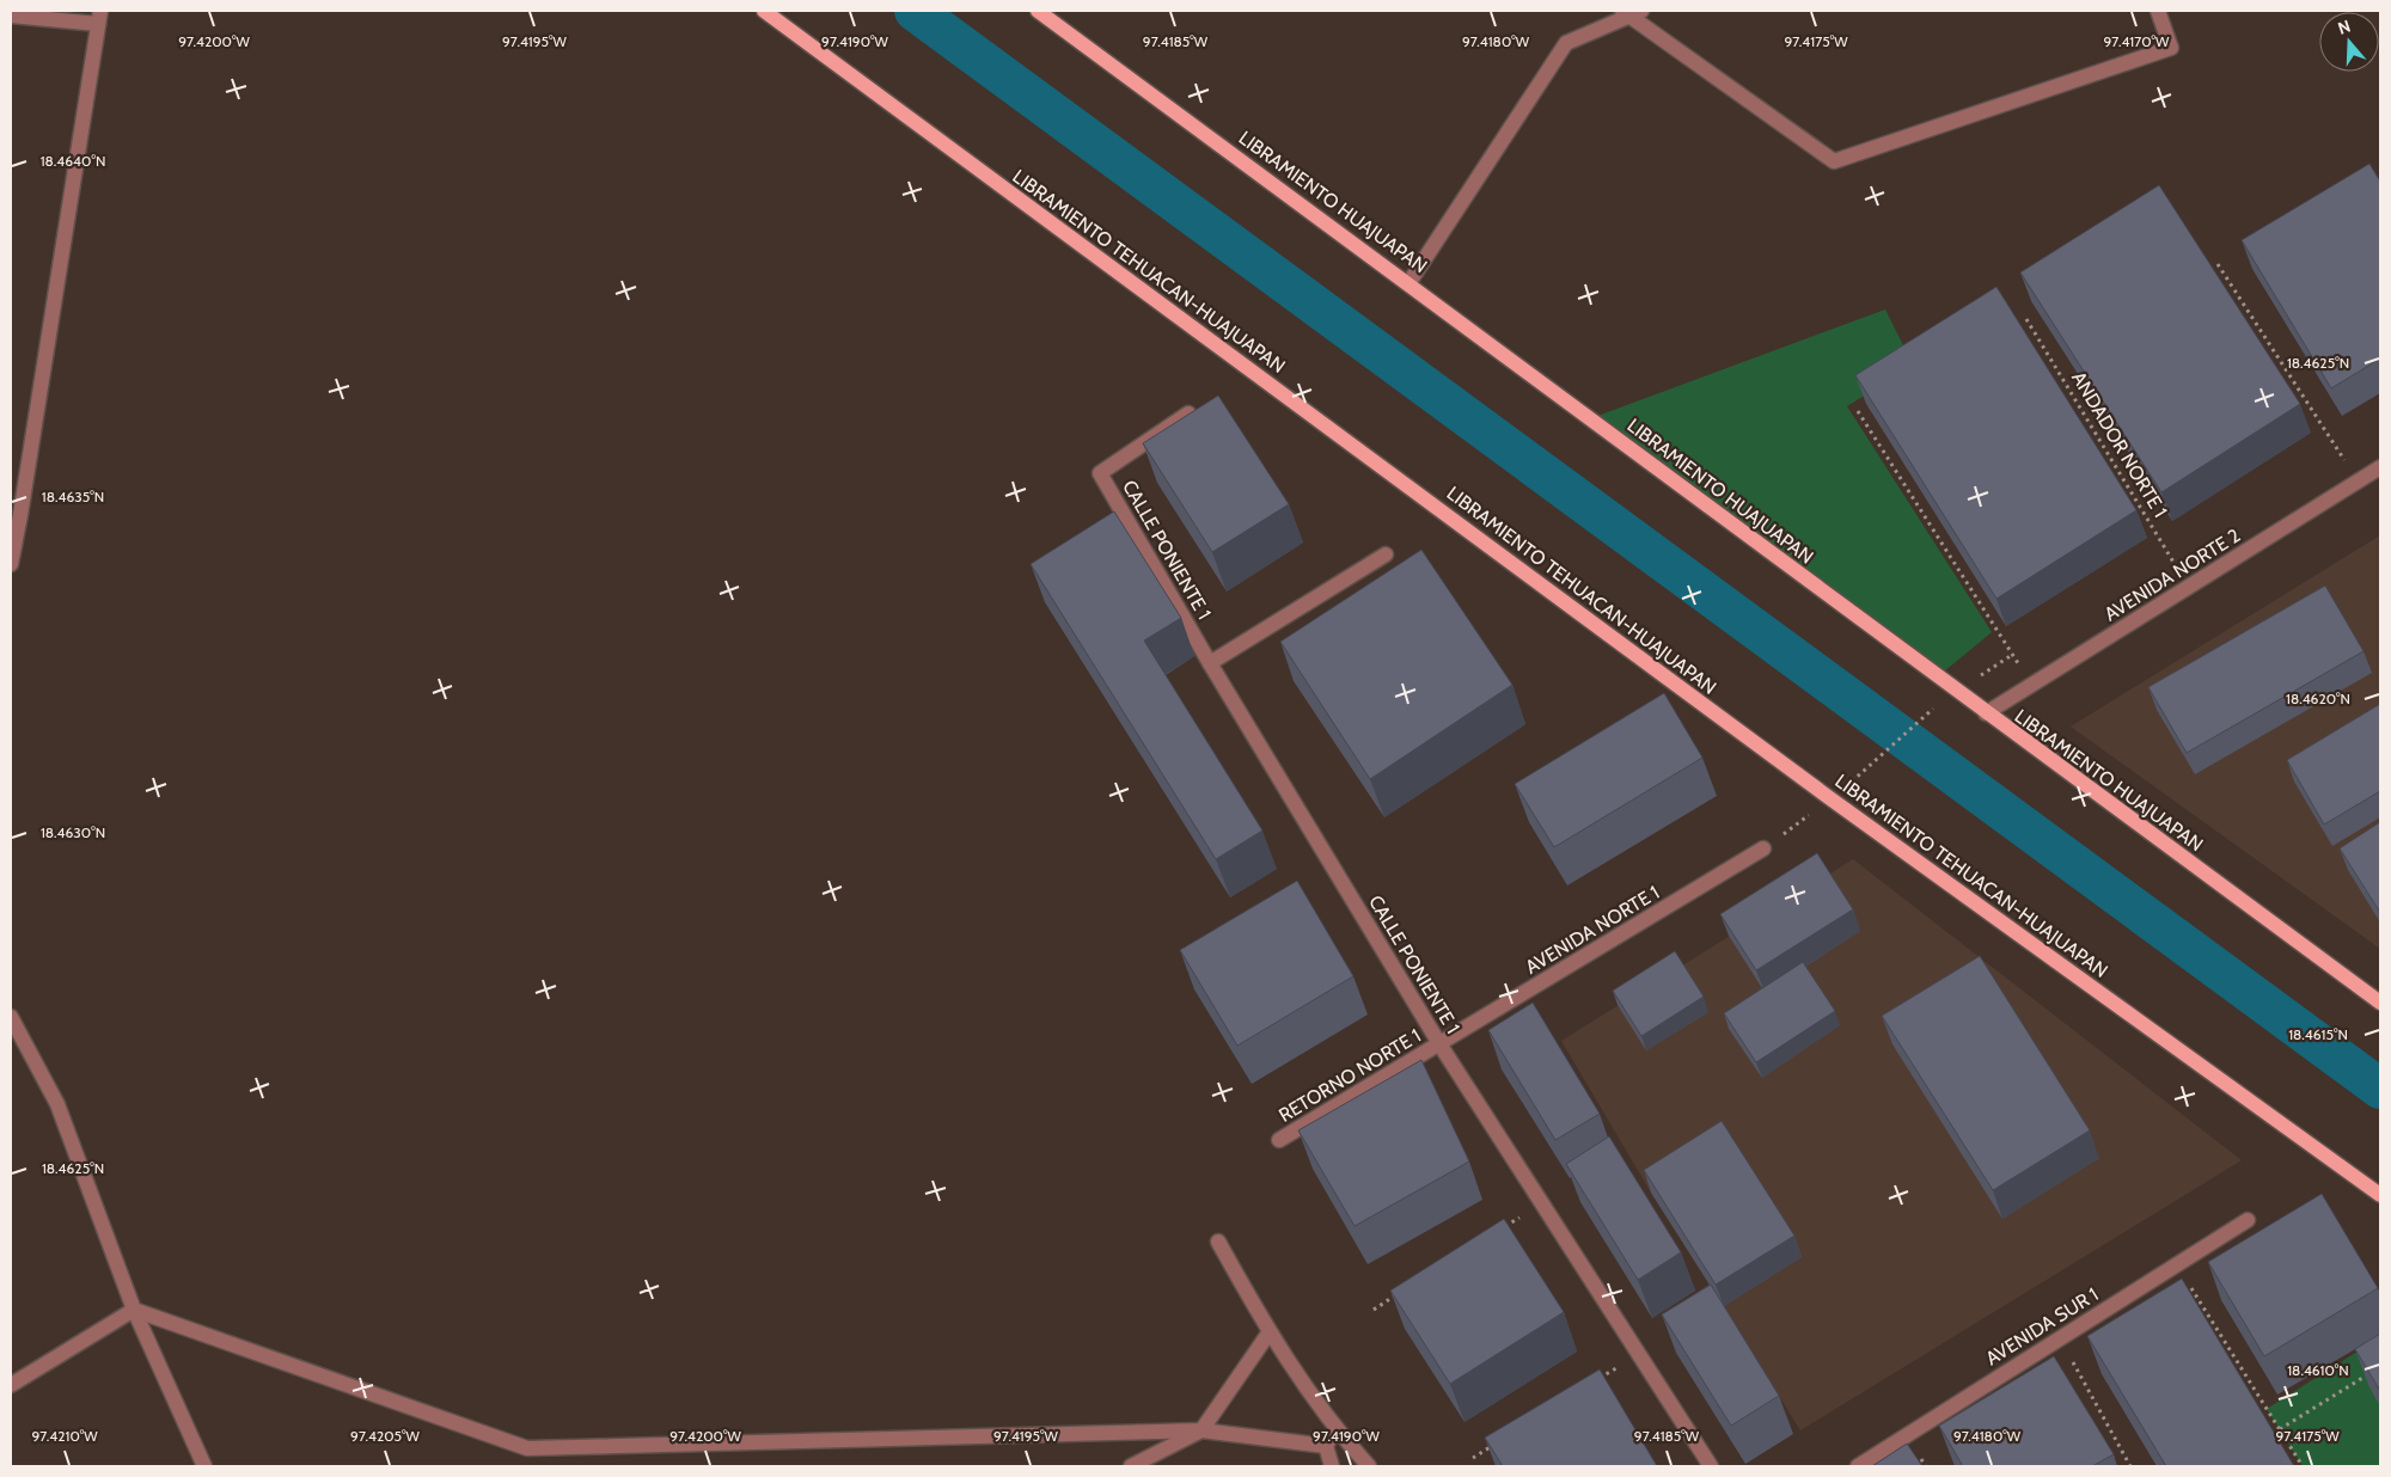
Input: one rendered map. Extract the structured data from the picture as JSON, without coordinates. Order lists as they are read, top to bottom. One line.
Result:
{"streets":{"main road":["LIBRAMIENTO HUAJUAPAN","LIBRAMIENTO TEHUACAN-HUAJUAPAN"],"street":["CALLE PONIENTE 1","AVENIDA NORTE 2","AVENIDA NORTE 1","RETORNO NORTE 1","AVENIDA SUR 1"],"path":["ANDADOR NORTE 1"]},"crossings":[["LIBRAMIENTO HUAJUAPAN","AVENIDA NORTE 2"],["ANDADOR NORTE 1","AVENIDA NORTE 2"],["CALLE PONIENTE 1","AVENIDA NORTE 1"],["CALLE PONIENTE 1","RETORNO NORTE 1"],["AVENIDA NORTE 1","RETORNO NORTE 1"]],"north":"top","coordinates":["97.4200°W","97.4195°W","97.4190°W","97.4185°W","97.4180°W","97.4175°W","97.4170°W","18.4640°N","18.4625°N","18.4635°N","18.4620°N","18.4630°N","18.4615°N","18.4610°N","97.4210°W","97.4205°W"]}
